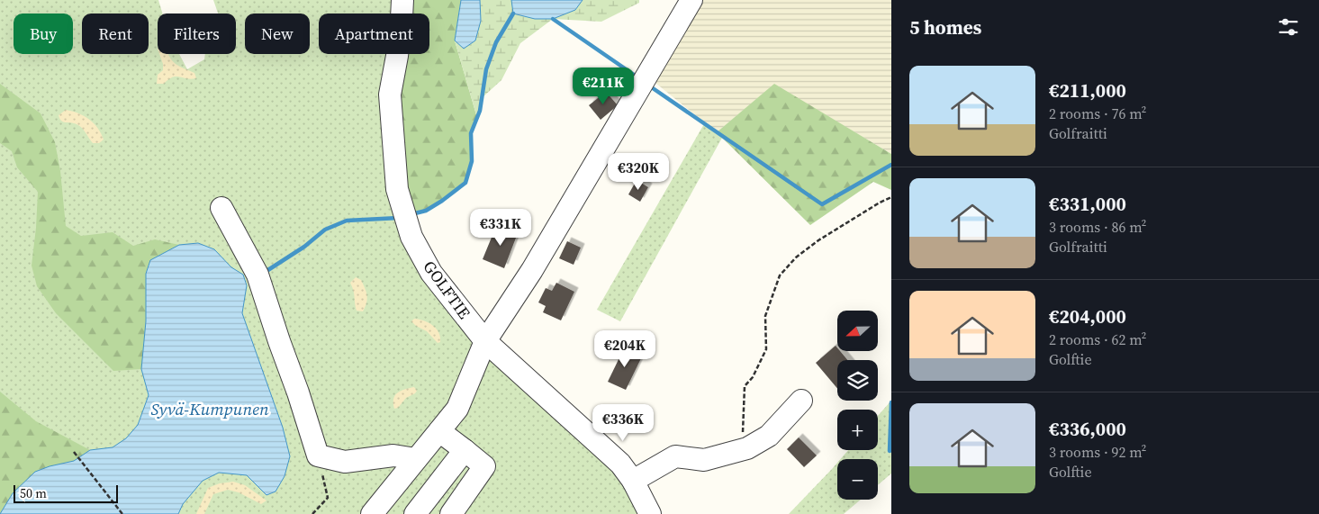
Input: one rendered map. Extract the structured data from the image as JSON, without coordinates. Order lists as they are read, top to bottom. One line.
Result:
{"streets":{"street":["GOLFTIE"]},"water":["Syvä-Kumpunen"],"scale_bar":"50 m","north":"left","page":{"heading":"5 homes","chip":["Buy","Rent","Filters","New","Apartment"],"list":[{"name":"€211,000","note":"2 rooms · 76 m² · Golfraitti"},{"name":"€331,000","note":"3 rooms · 86 m² · Golfraitti"},{"name":"€204,000","note":"2 rooms · 62 m² · Golftie"},{"name":"€336,000","note":"3 rooms · 92 m² · Golftie"}],"price":["€211K","€320K","€331K","€204K","€336K"],"map_buttons":["+","−"],"scale":"50 m"}}
